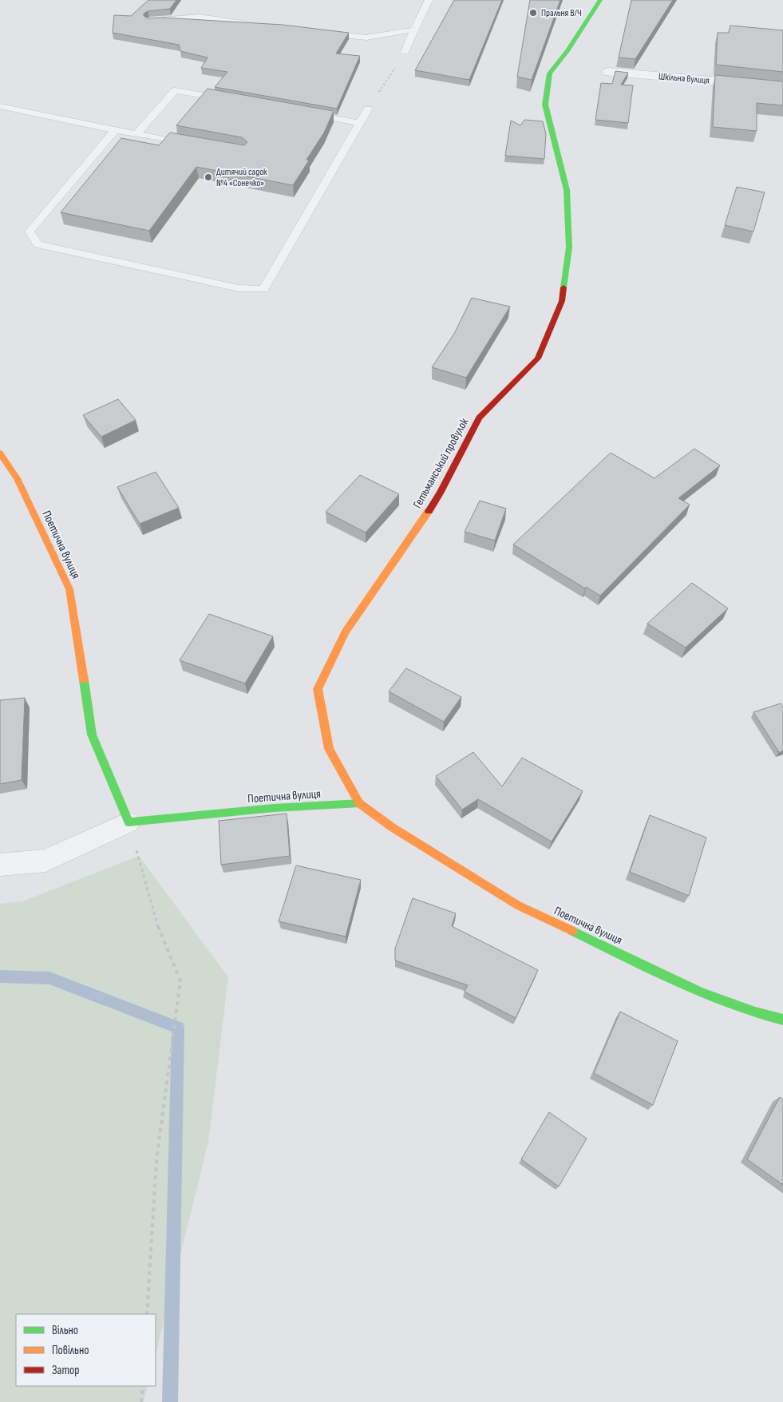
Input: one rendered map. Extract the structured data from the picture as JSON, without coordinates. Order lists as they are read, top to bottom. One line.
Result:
{"streets":{"street":["Шкільна вулиця","Гетьманський провулок","Поетична вулиця"]},"crossings":[["Гетьманський провулок","Поетична вулиця"]],"places":["Пральня В/Ч","Дитячий садок №4 «Сонечко»"],"legend":["Вільно","Повільно","Затор"]}
